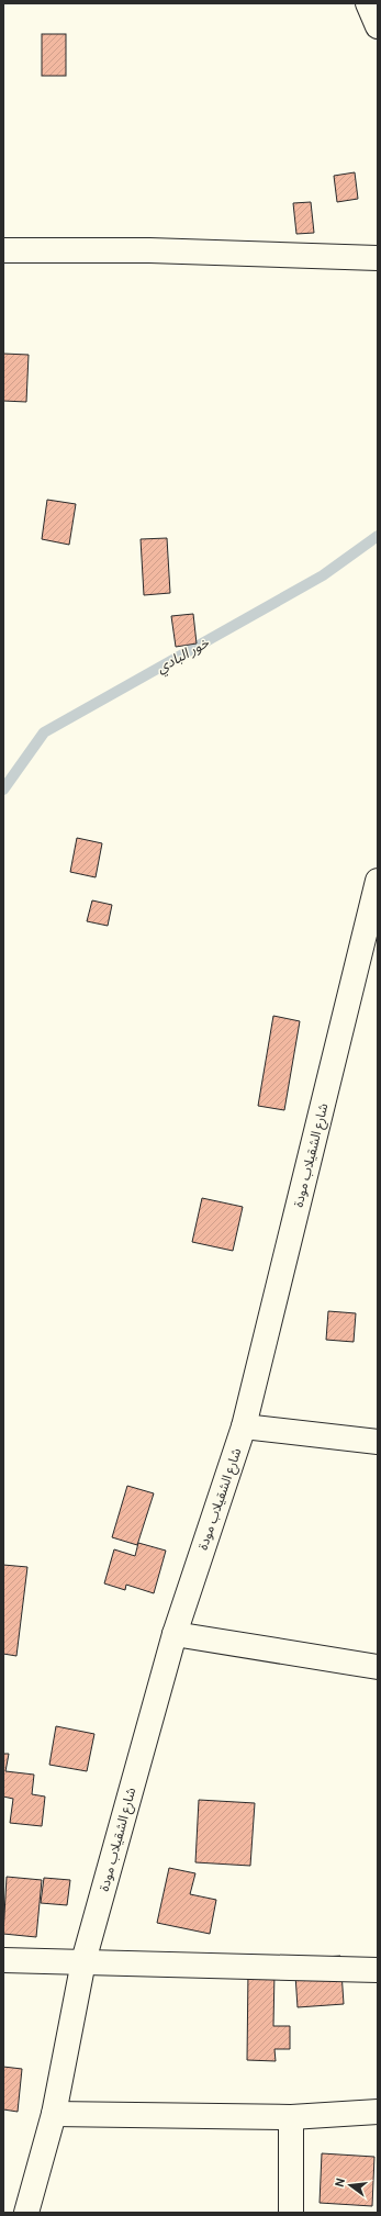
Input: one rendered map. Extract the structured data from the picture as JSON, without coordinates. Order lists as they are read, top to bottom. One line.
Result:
{"streets":{"street":["شارع الشقيلاب مودة"]},"water":["خور البادي"],"north":"left"}
